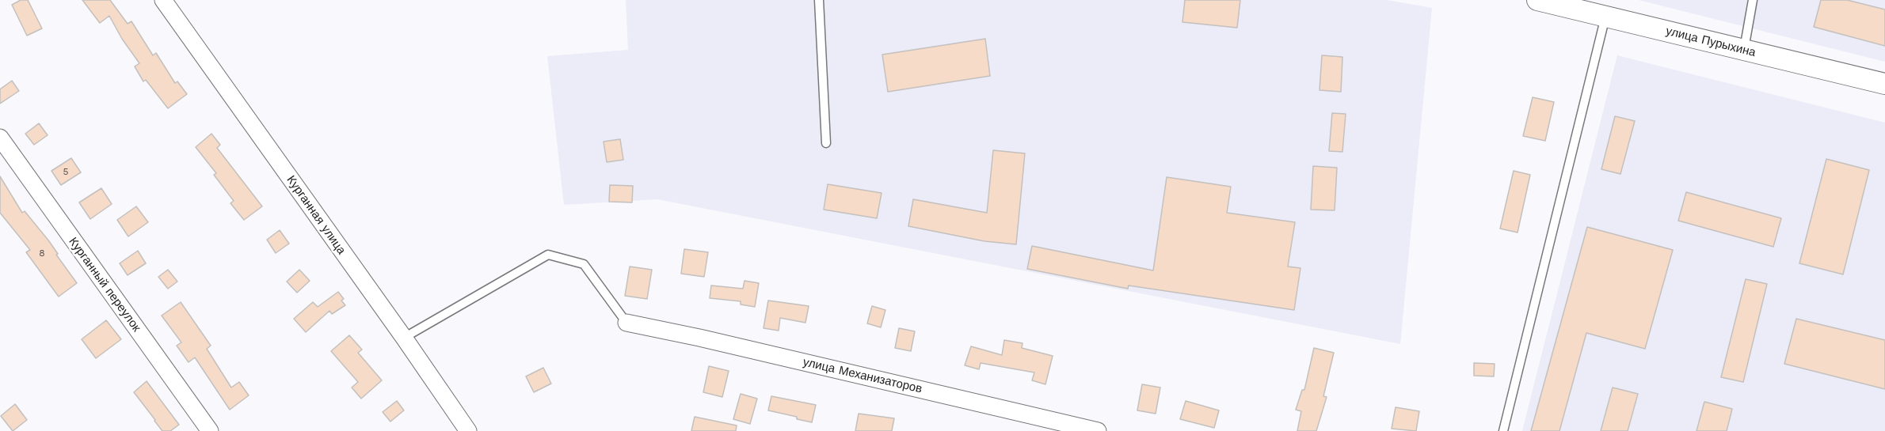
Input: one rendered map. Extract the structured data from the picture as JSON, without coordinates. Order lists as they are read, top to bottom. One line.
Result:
{"streets":{"street":["улица Пурыхина","Курганная улица","Курганный переулок","улица Механизаторов"]},"house_numbers":["5","8"]}
